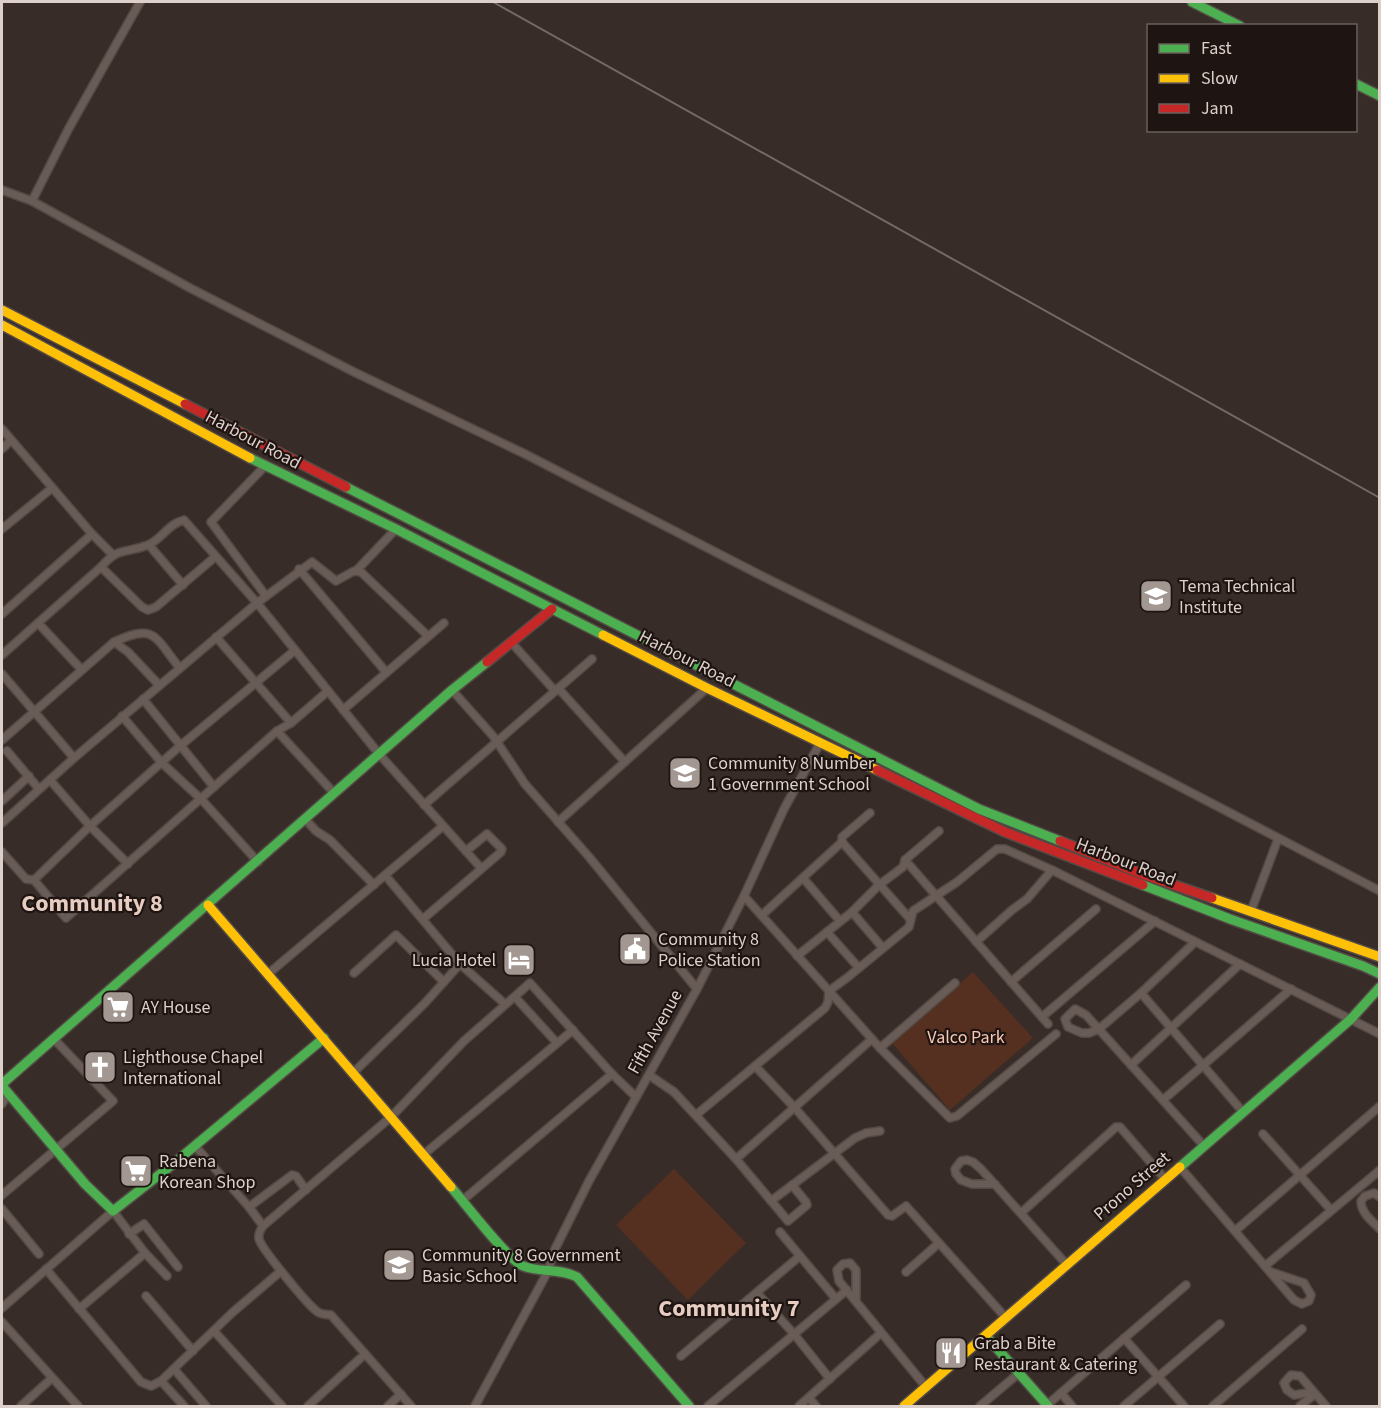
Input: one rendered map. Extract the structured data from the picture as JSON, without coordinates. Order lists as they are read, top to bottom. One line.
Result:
{"streets":{"main road":["Harbour Road","Prono Street"],"street":["Fifth Avenue"]},"crossings":[["Harbour Road","Fifth Avenue"]],"districts":["Community 8","Community 7"],"parks":["Valco Park"],"places":{"school or university":["Tema Technical Institute","Community 8 Number 1 Government School","Community 8 Government Basic School"],"public building":["Community 8 Police Station"],"hotel":["Lucia Hotel"],"supermarket":["AY House","Rabena Korean Shop"],"church":["Lighthouse Chapel International"],"restaurant":["Grab a Bite Restaurant & Catering"]},"legend":["Fast","Slow","Jam"]}
